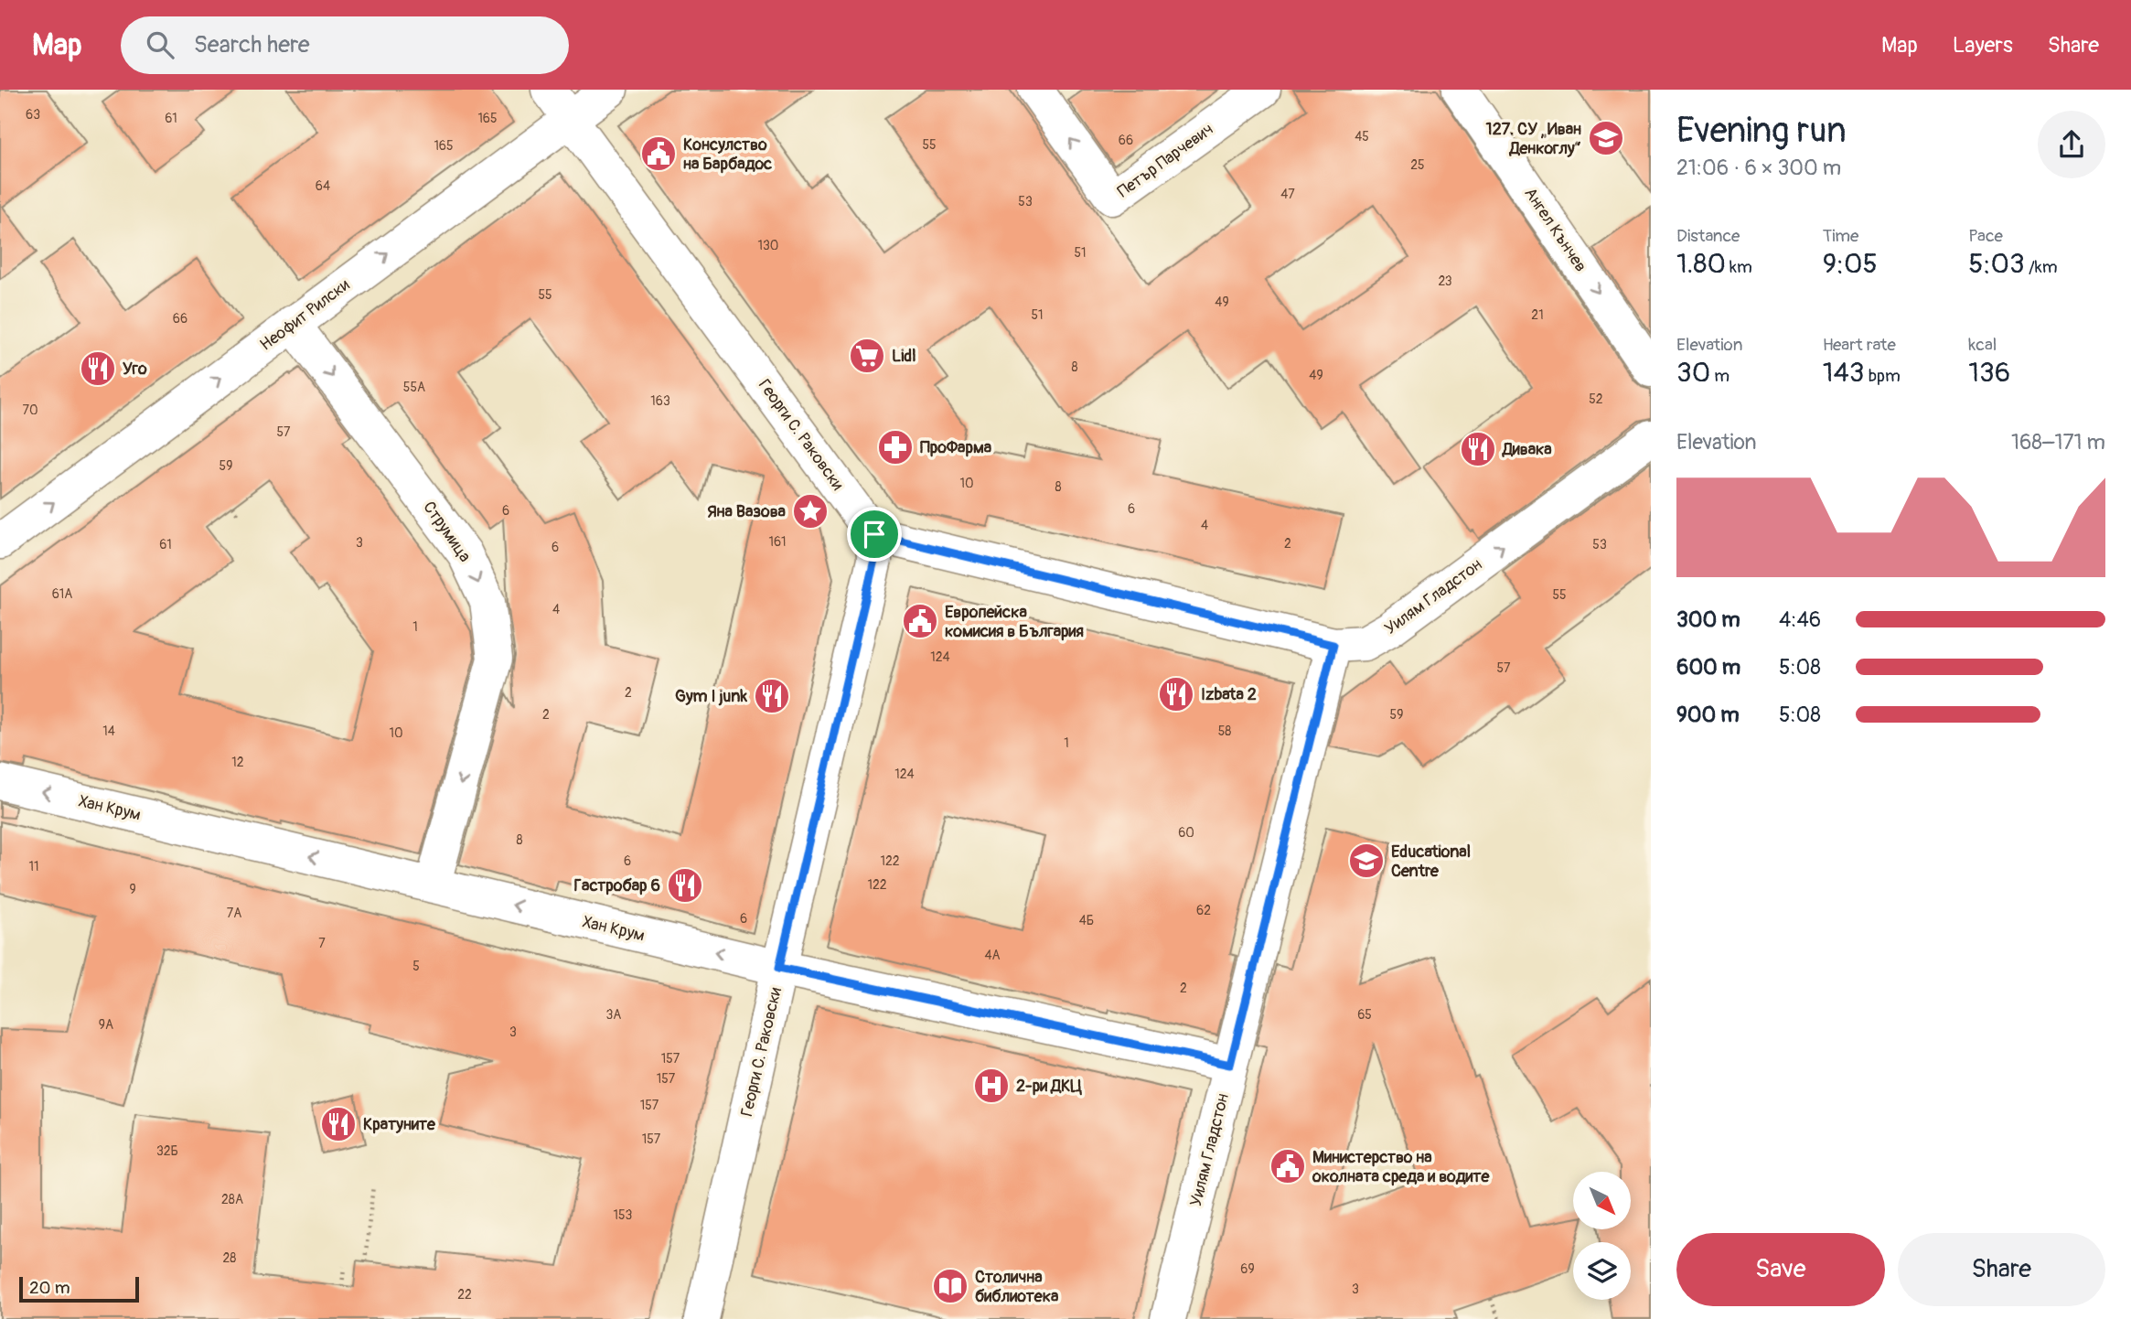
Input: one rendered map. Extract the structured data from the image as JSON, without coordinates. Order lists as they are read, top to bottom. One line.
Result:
{"streets":{"street":["Петър Парчевич","Ангел Кънчев","Неофит Рилски","Георги С. Раковски","Струмица","Уилям Гладстон","Хан Крум"]},"crossings":[["Неофит Рилски","Георги С. Раковски"],["Неофит Рилски","Струмица"],["Георги С. Раковски","Хан Крум"],["Струмица","Хан Крум"],["Уилям Гладстон","Хан Крум"]],"one_way":["Ангел Кънчев","Неофит Рилски","Струмица","Уилям Гладстон","Хан Крум"],"places":{"school or university":["127. СУ „Иван Денкоглу“","Educational Centre"],"public building":["Консулство на Барбадос","Европейска комисия в България","Министерство на околната среда и водите"],"supermarket":["Lidl"],"restaurant":["Уго","Дивака","Izbata 2","Gym I junk","Гастробар 6","Кратуните"],"pharmacy":["ПроФарма"],"place":["Яна Вазова"],"hospital":["2-ри ДКЦ"],"library":["Столична библиотека"]},"house_numbers":["63","61","165","45","66","55","165","25","64","47","53","130","51","23","55","49","51","21","66","8","49","55А","52","163","70","57","59","10","8","6","6","4","161","3","2","61","53","6","61А","55","4","1","124","57","2","2","59","14","58","10","1","12","124","60","8","6","122","11","122","9","62","7А","6","4Б","7","4А","5","2","3А","65","9А","3","157","157","157","157","32Б","28А","153","28","69","3","22"],"scale_bar":"20 m","north":"bottom right","page":{"header":"Map","search":"Search here","nav":["Map","Layers","Share"],"heading":["Evening run","21:06 · 6 × 300 m"],"stats":[["Distance","1.80 km"],["Time","9:05"],["Pace","5:03 /km"],["Elevation","30 m"],["Heart rate","143 bpm"],["kcal","136"]],"chart":["Elevation","168–171 m"],"list":[{"name":"300 m","note":"4:46"},{"name":"600 m","note":"5:08"},{"name":"900 m","note":"5:08"}],"buttons":["Save","Share"],"scale":"20 m"}}
